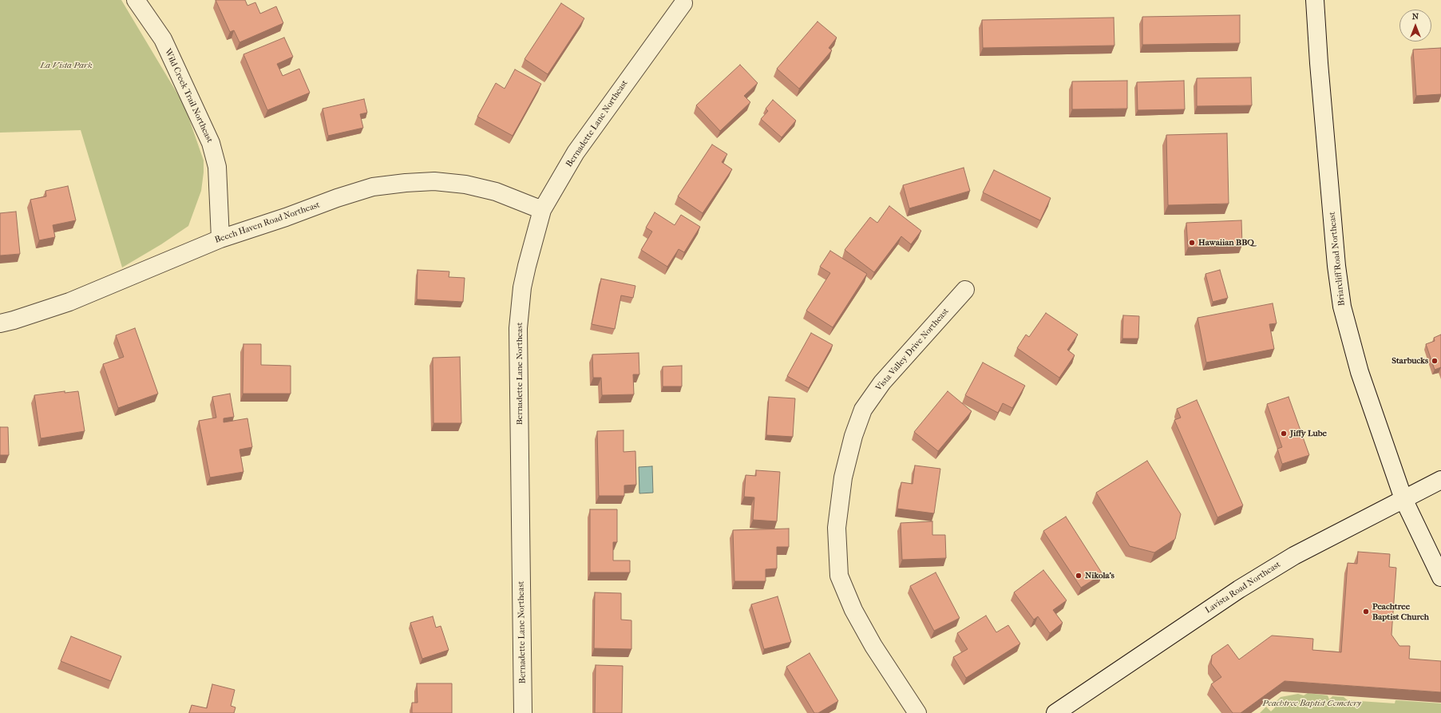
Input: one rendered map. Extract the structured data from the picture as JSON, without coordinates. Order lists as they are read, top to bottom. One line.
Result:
{"streets":{"street":["Wild Creek Trail Northeast","Bernadette Lane Northeast","Beech Haven Road Northeast","Briarcliff Road Northeast","Vista Valley Drive Northeast","Lavista Road Northeast"]},"crossings":[["Wild Creek Trail Northeast","Beech Haven Road Northeast"],["Bernadette Lane Northeast","Beech Haven Road Northeast"],["Briarcliff Road Northeast","Lavista Road Northeast"]],"parks":["La Vista Park","Peachtree Baptist Cemetery"],"places":["Hawaiian BBQ","Starbucks","Jiffy Lube","Nikola's","Peachtree Baptist Church"],"north":"top"}
